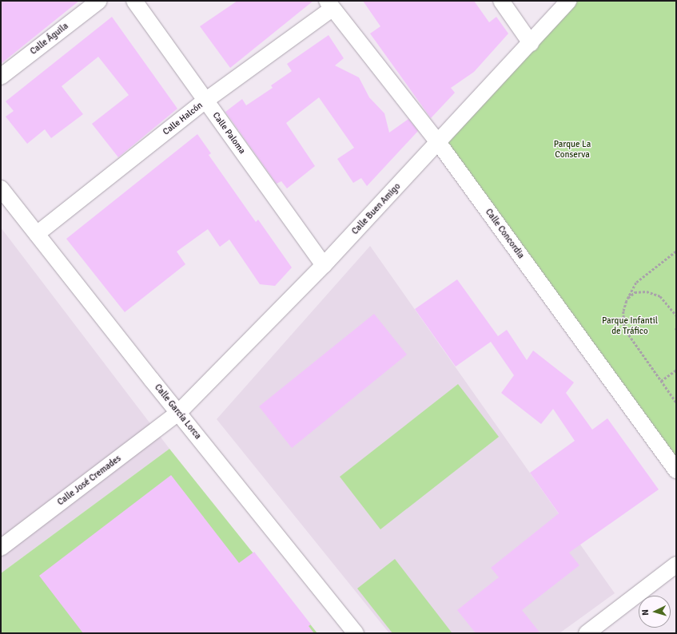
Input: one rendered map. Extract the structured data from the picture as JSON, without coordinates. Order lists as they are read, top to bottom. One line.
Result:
{"streets":{"street":["Calle Águila","Calle Halcón","Calle Paloma","Calle Buen Amigo","Calle Concordia","Calle García Lorca","Calle José Cremades"]},"crossings":[["Calle Halcón","Calle Paloma"],["Calle Halcón","Calle Concordia"],["Calle Halcón","Calle García Lorca"],["Calle Paloma","Calle Buen Amigo"],["Calle Buen Amigo","Calle Concordia"],["Calle Buen Amigo","Calle García Lorca"],["Calle Buen Amigo","Calle José Cremades"],["Calle García Lorca","Calle José Cremades"]],"parks":["Parque La Conserva","Parque Infantil de Tráfico"],"north":"left"}
